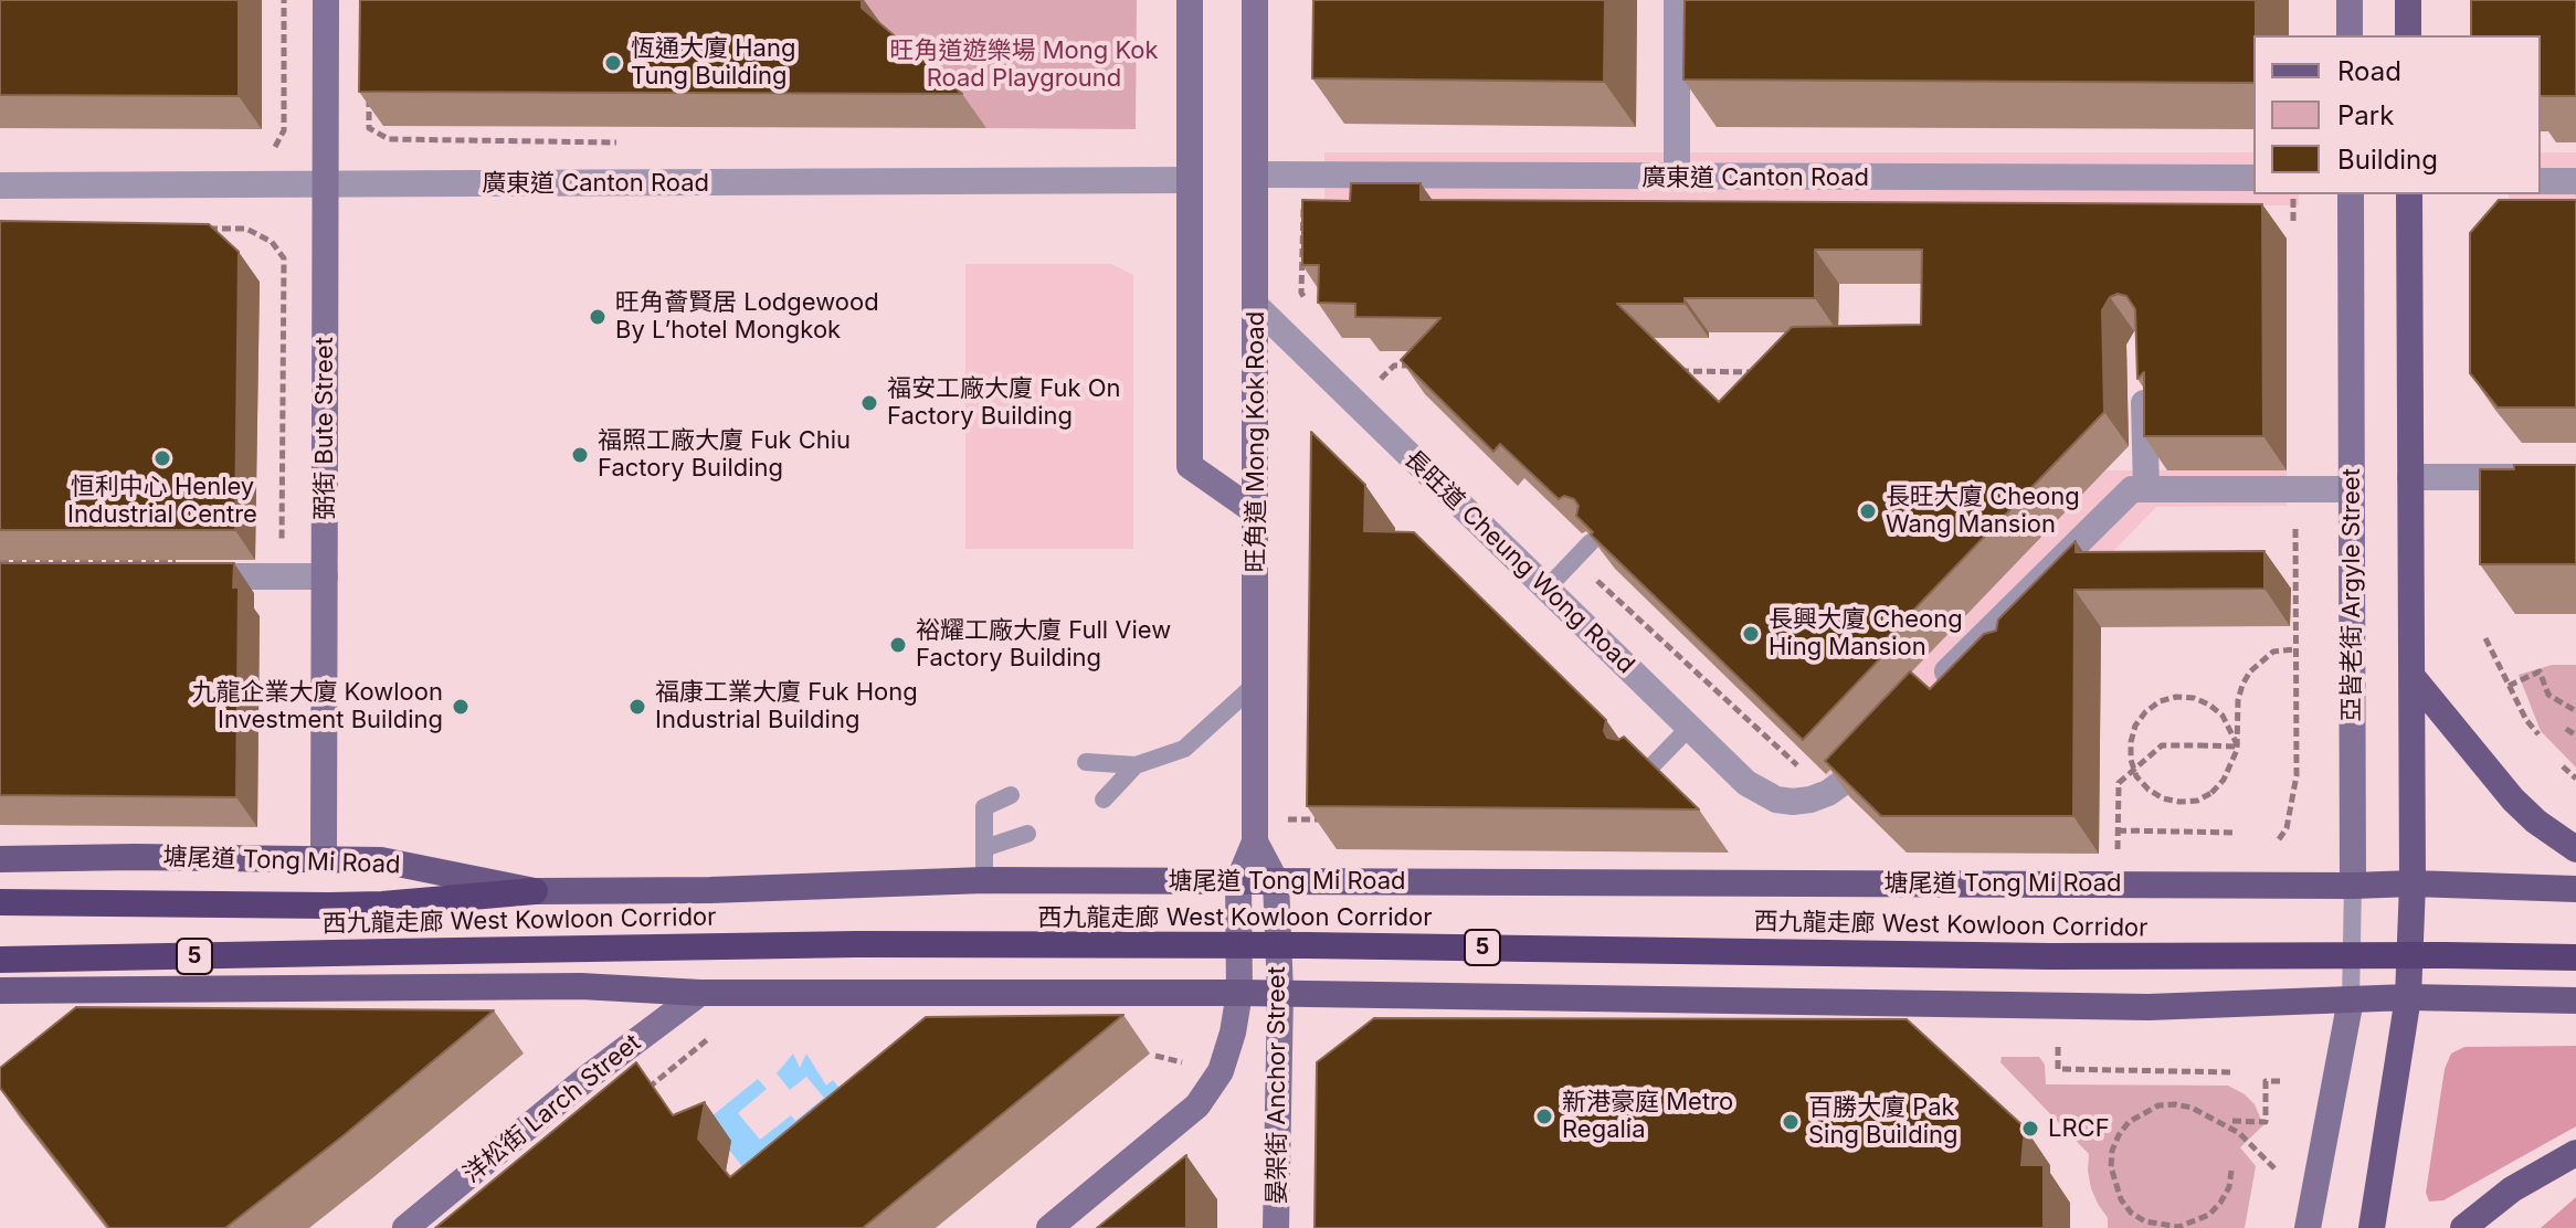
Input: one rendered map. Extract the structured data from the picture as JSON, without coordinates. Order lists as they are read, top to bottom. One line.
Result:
{"streets":{"highway":["西九龍走廊 West Kowloon Corridor","5"],"main road":["塘尾道 Tong Mi Road"],"street":["廣東道 Canton Road","弼街 Bute Street","旺角道 Mong Kok Road","長旺道 Cheung Wong Road","亞皆老街 Argyle Street","晏架街 Anchor Street","洋松街 Larch Street"]},"crossings":[["廣東道 Canton Road","弼街 Bute Street"],["廣東道 Canton Road","旺角道 Mong Kok Road"],["弼街 Bute Street","塘尾道 Tong Mi Road"],["旺角道 Mong Kok Road","長旺道 Cheung Wong Road"],["旺角道 Mong Kok Road","塘尾道 Tong Mi Road"],["旺角道 Mong Kok Road","晏架街 Anchor Street"],["亞皆老街 Argyle Street","塘尾道 Tong Mi Road"],["塘尾道 Tong Mi Road","晏架街 Anchor Street"]],"parks":["旺角道遊樂場 Mong Kok Road Playground"],"places":["恆通大廈 Hang Tung Building","旺角薈賢居 Lodgewood By L’hotel Mongkok","福安工廠大廈 Fuk On Factory Building","福照工廠大廈 Fuk Chiu Factory Building","恒利中心 Henley Industrial Centre","長旺大廈 Cheong Wang Mansion","長興大廈 Cheong Hing Mansion","裕耀工廠大廈 Full View Factory Building","九龍企業大廈 Kowloon Investment Building","福康工業大廈 Fuk Hong Industrial Building","新港豪庭 Metro Regalia","百勝大廈 Pak Sing Building","LRCF"],"legend":["Road","Park","Building"]}
